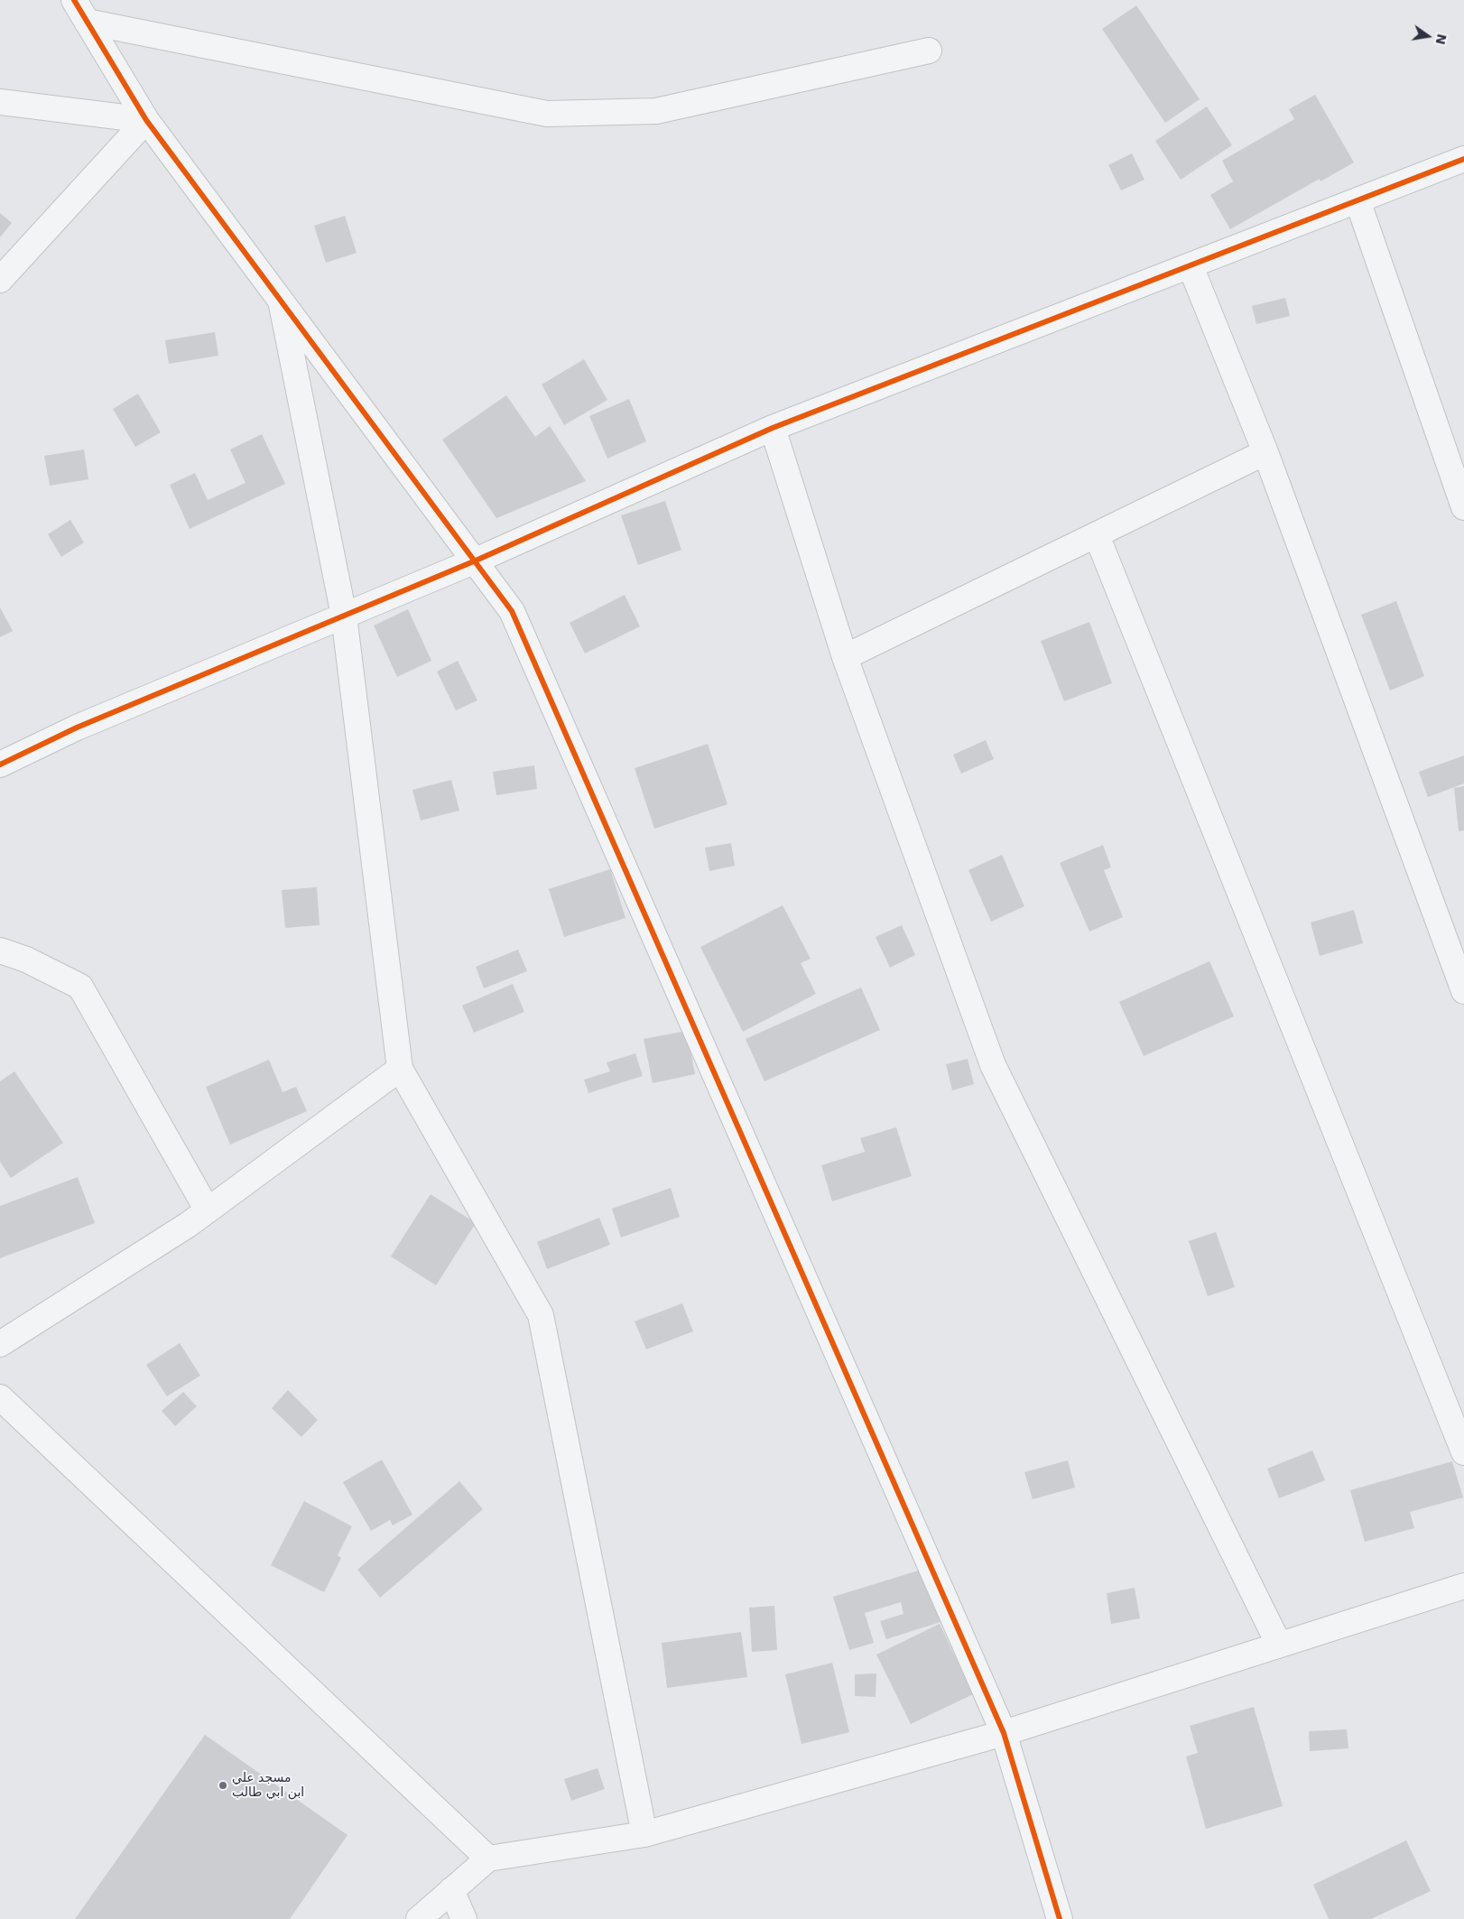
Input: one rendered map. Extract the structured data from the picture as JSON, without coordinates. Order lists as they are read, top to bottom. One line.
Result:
{"places":["مسجد علي ابن ابي طالب"],"north":"right"}
